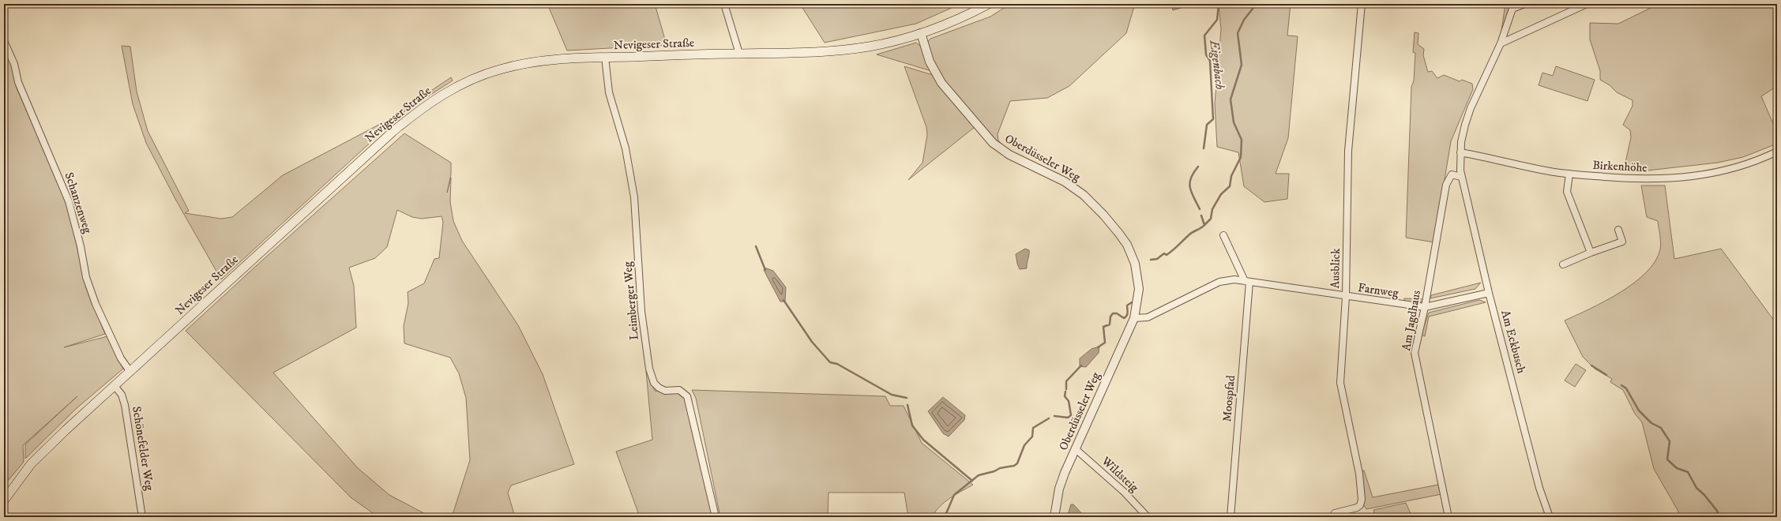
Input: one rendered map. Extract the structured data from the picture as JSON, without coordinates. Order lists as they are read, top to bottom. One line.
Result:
{"streets":{"main road":["Nevigeser Straße"],"street":["Oberdüsseler Weg","Birkenhöhe","Schanzenweg","Ausblick","Farnweg","Leimberger Weg","Am Jagdhaus","Am Eckbusch","Moospfad","Schönefelder Weg","Wildsteig"]},"crossings":[["Nevigeser Straße","Oberdüsseler Weg"],["Nevigeser Straße","Schanzenweg"],["Nevigeser Straße","Leimberger Weg"],["Nevigeser Straße","Schönefelder Weg"],["Oberdüsseler Weg","Farnweg"],["Oberdüsseler Weg","Wildsteig"],["Ausblick","Farnweg"],["Farnweg","Am Jagdhaus"],["Farnweg","Am Eckbusch"],["Farnweg","Moospfad"],["Am Jagdhaus","Am Eckbusch"]],"water":["Eigenbach"]}
